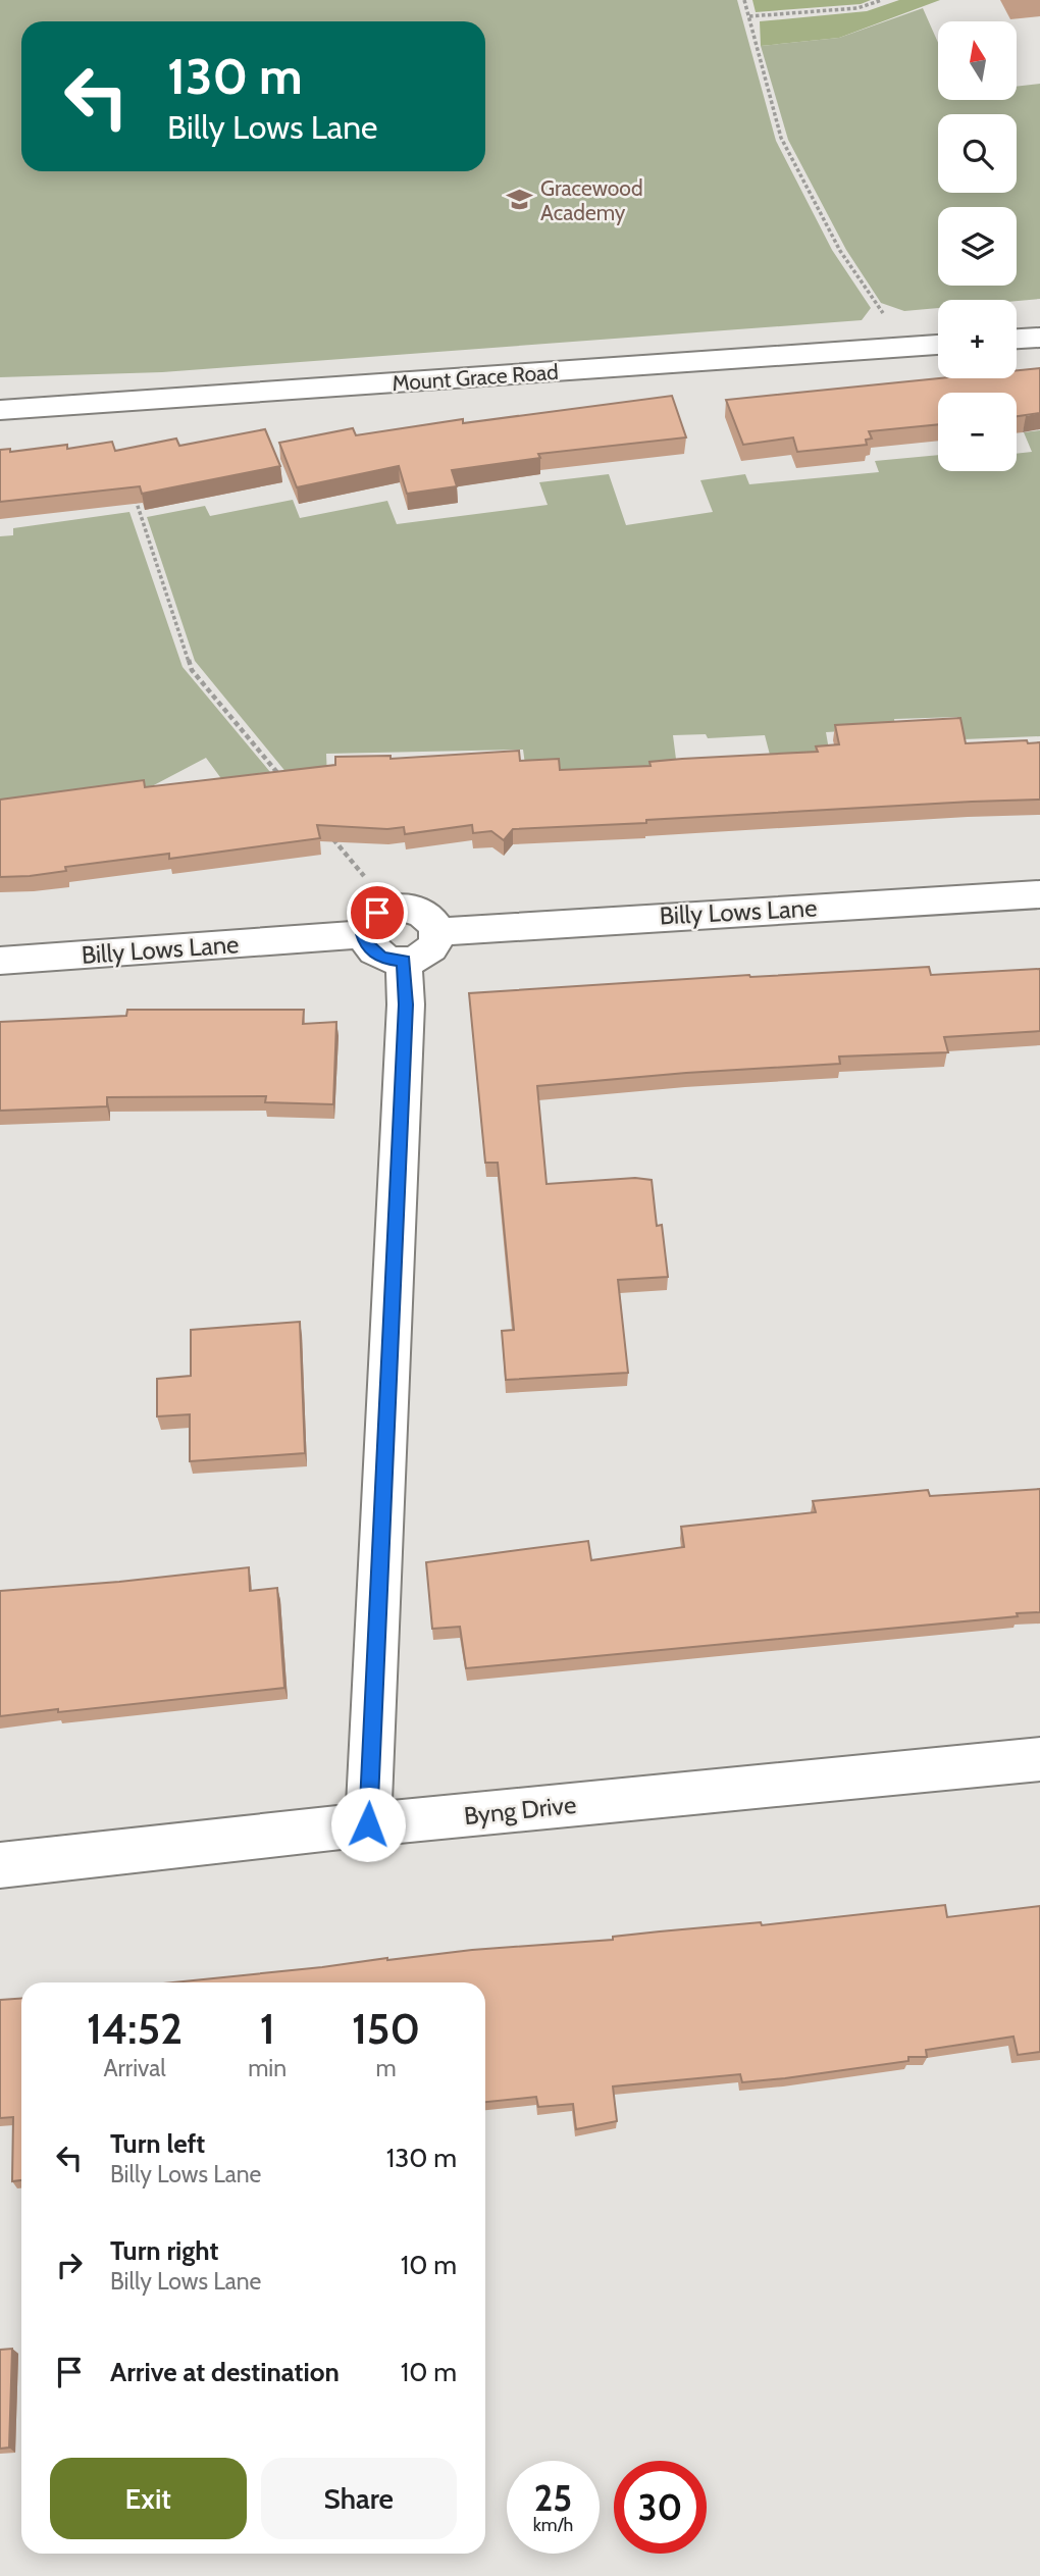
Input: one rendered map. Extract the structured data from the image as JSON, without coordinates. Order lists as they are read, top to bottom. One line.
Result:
{"streets":{"street":["Mount Grace Road","Billy Lows Lane","Byng Drive"]},"places":{"school or university":["Gracewood Academy"]},"north":"top","page":{"map_buttons":["+","−"],"turn":["130 m","Billy Lows Lane"],"eta":["14:52","Arrival","1","min","150","m"],"list":[{"name":"Turn left","note":"Billy Lows Lane","value":"130 m"},{"name":"Turn right","note":"Billy Lows Lane","value":"10 m"},{"name":"Arrive at destination","value":"10 m"}],"buttons":["Exit","Share"],"speed":"25 km/h","limit":"30"}}
